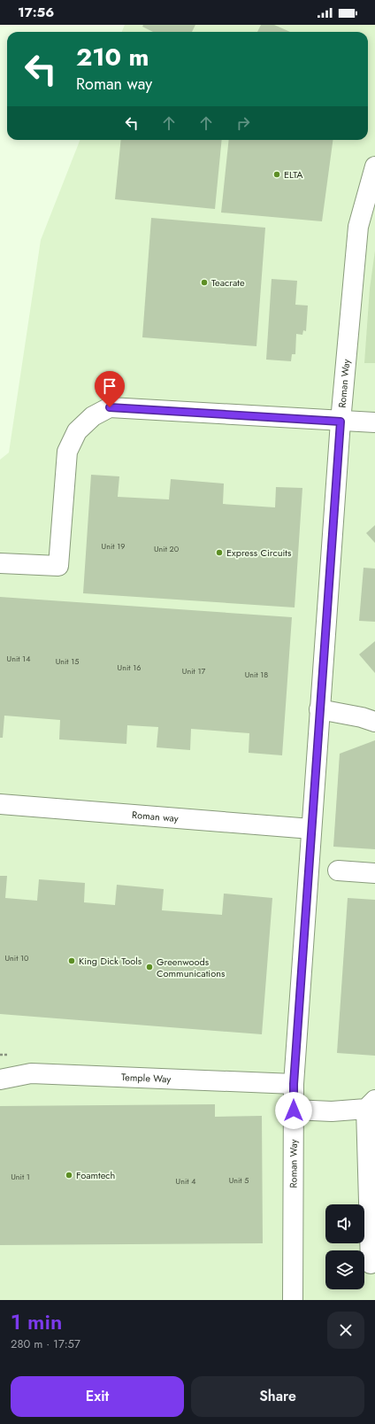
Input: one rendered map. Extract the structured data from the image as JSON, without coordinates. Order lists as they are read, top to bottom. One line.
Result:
{"streets":{"street":["Roman Way","Roman way","Temple Way"]},"crossings":[["Roman Way","Roman way"],["Roman Way","Temple Way"]],"places":["ELTA","Teacrate","Express Circuits","King Dick Tools","Greenwoods Communications","Foamtech"],"house_numbers":["Unit 19","Unit 20","Unit 14","Unit 15","Unit 16","Unit 17","Unit 18","Unit 10","Unit 1","Unit 5","Unit 4"],"page":{"status":"17:56","turn":["210 m","Roman way"],"heading":["1 min","280 m · 17:57"],"buttons":["Exit","Share"]}}
